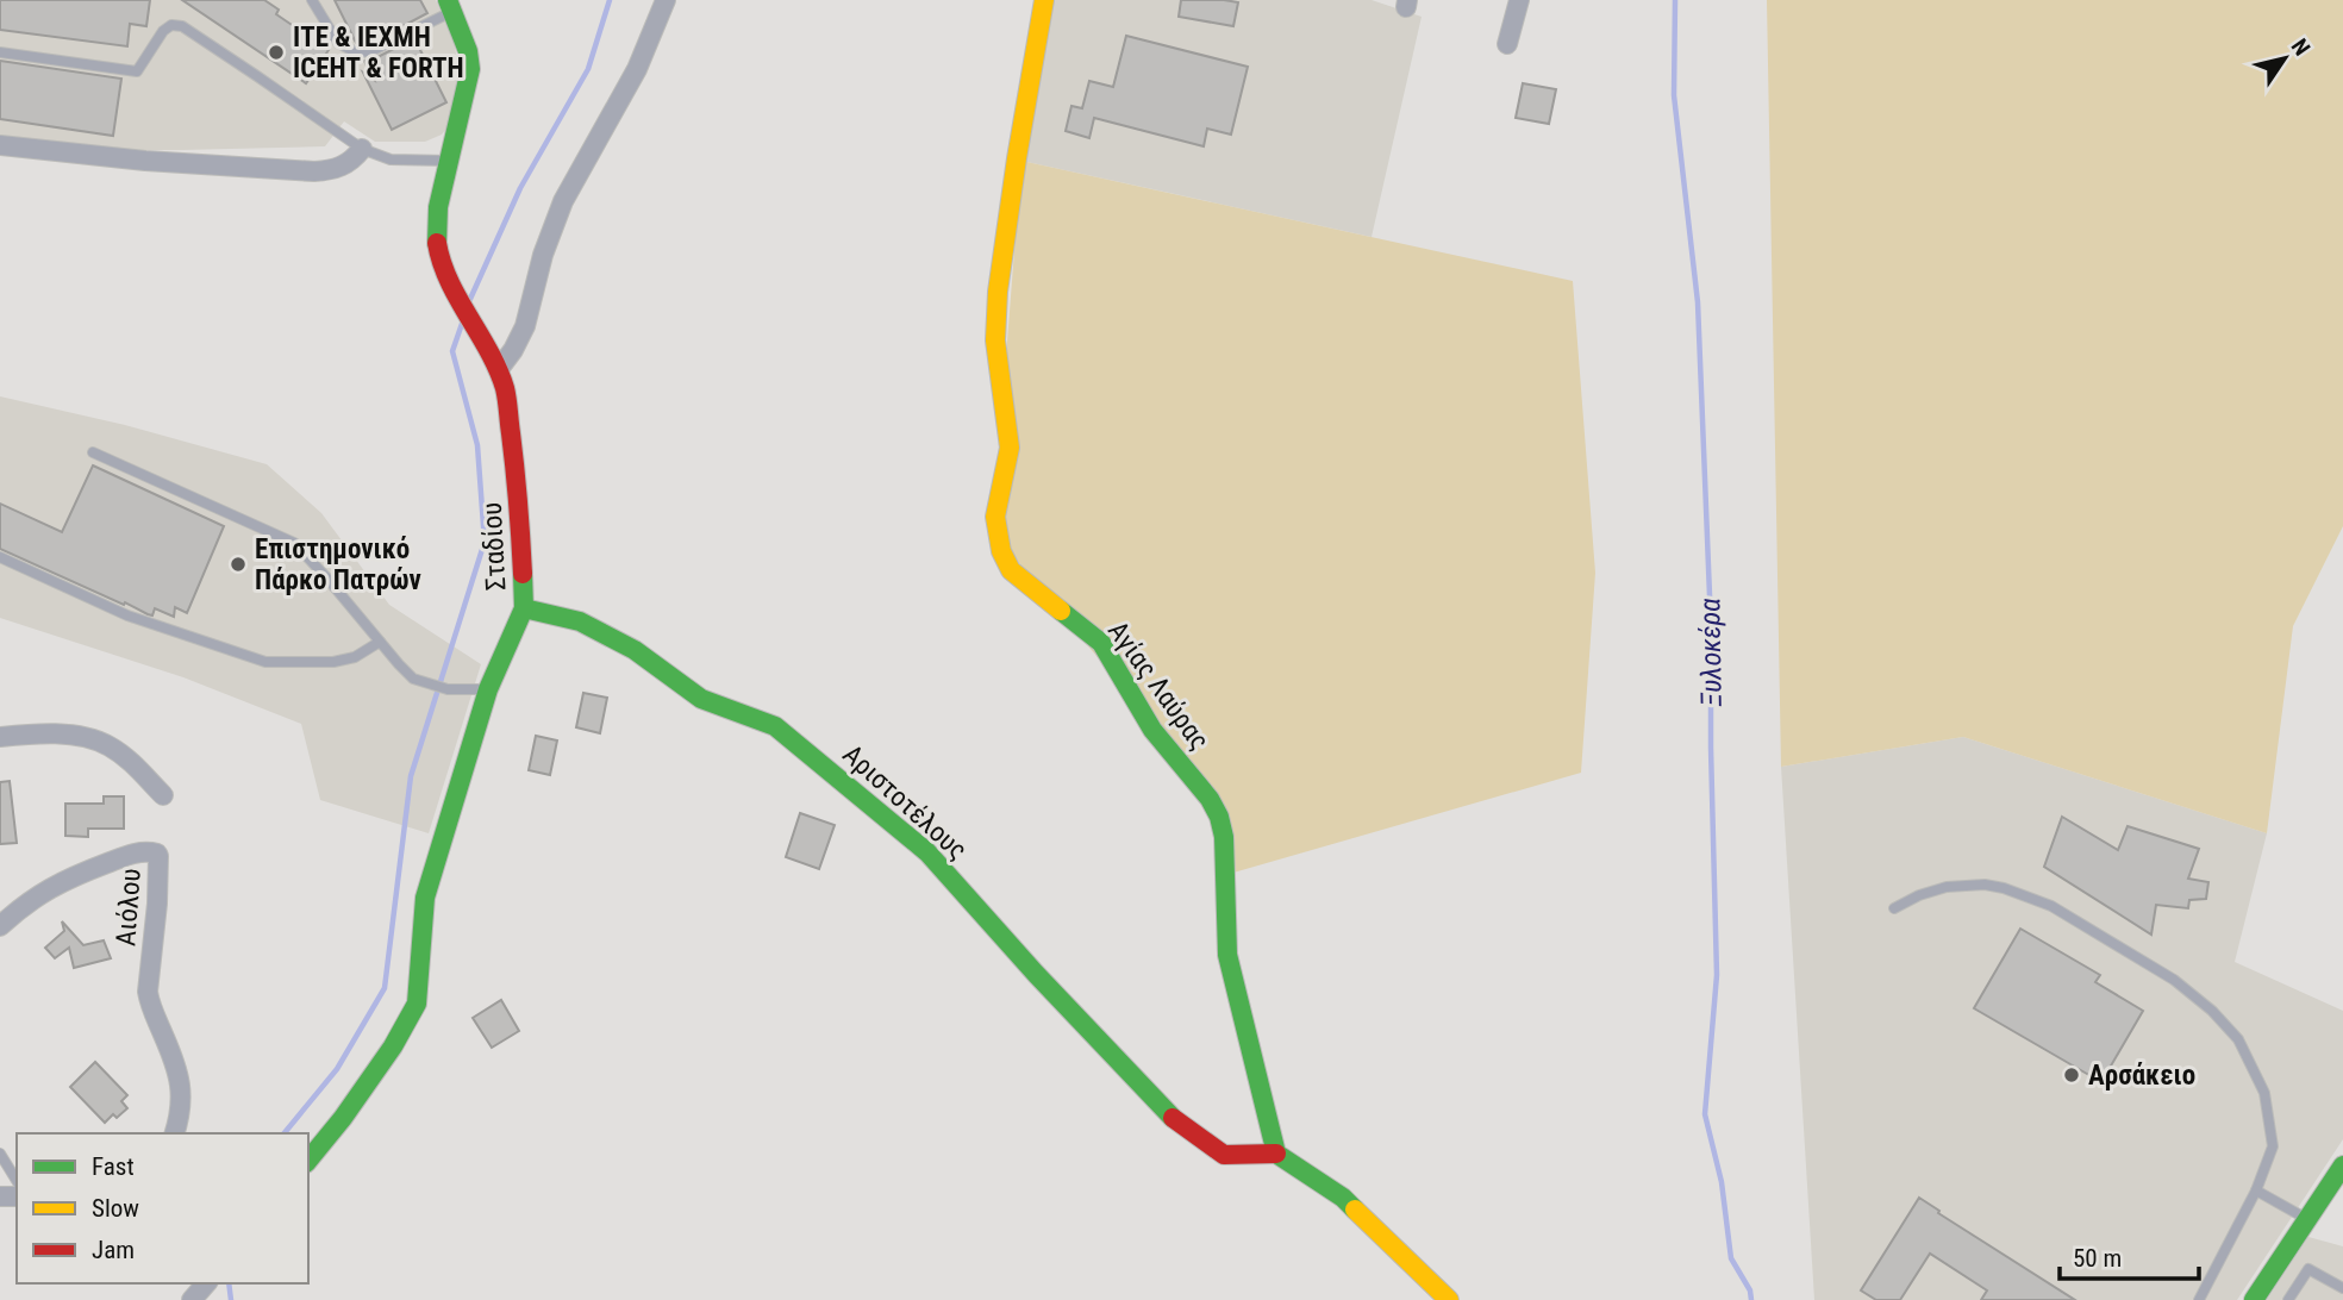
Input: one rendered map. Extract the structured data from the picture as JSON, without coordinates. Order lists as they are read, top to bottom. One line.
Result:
{"streets":{"street":["Σταδίου","Αγίας Λαύρας","Αριστοτέλους","Αιόλου"]},"crossings":[["Σταδίου","Αριστοτέλους"],["Αγίας Λαύρας","Αριστοτέλους"]],"water":["Ξυλοκέρα"],"places":["ΙΤΕ & ΙΕΧΜΗ ICEHT & FORTH","Επιστημονικό Πάρκο Πατρών","Αρσάκειο"],"legend":["Fast","Slow","Jam"],"scale_bar":"50 m","north":"top right"}
